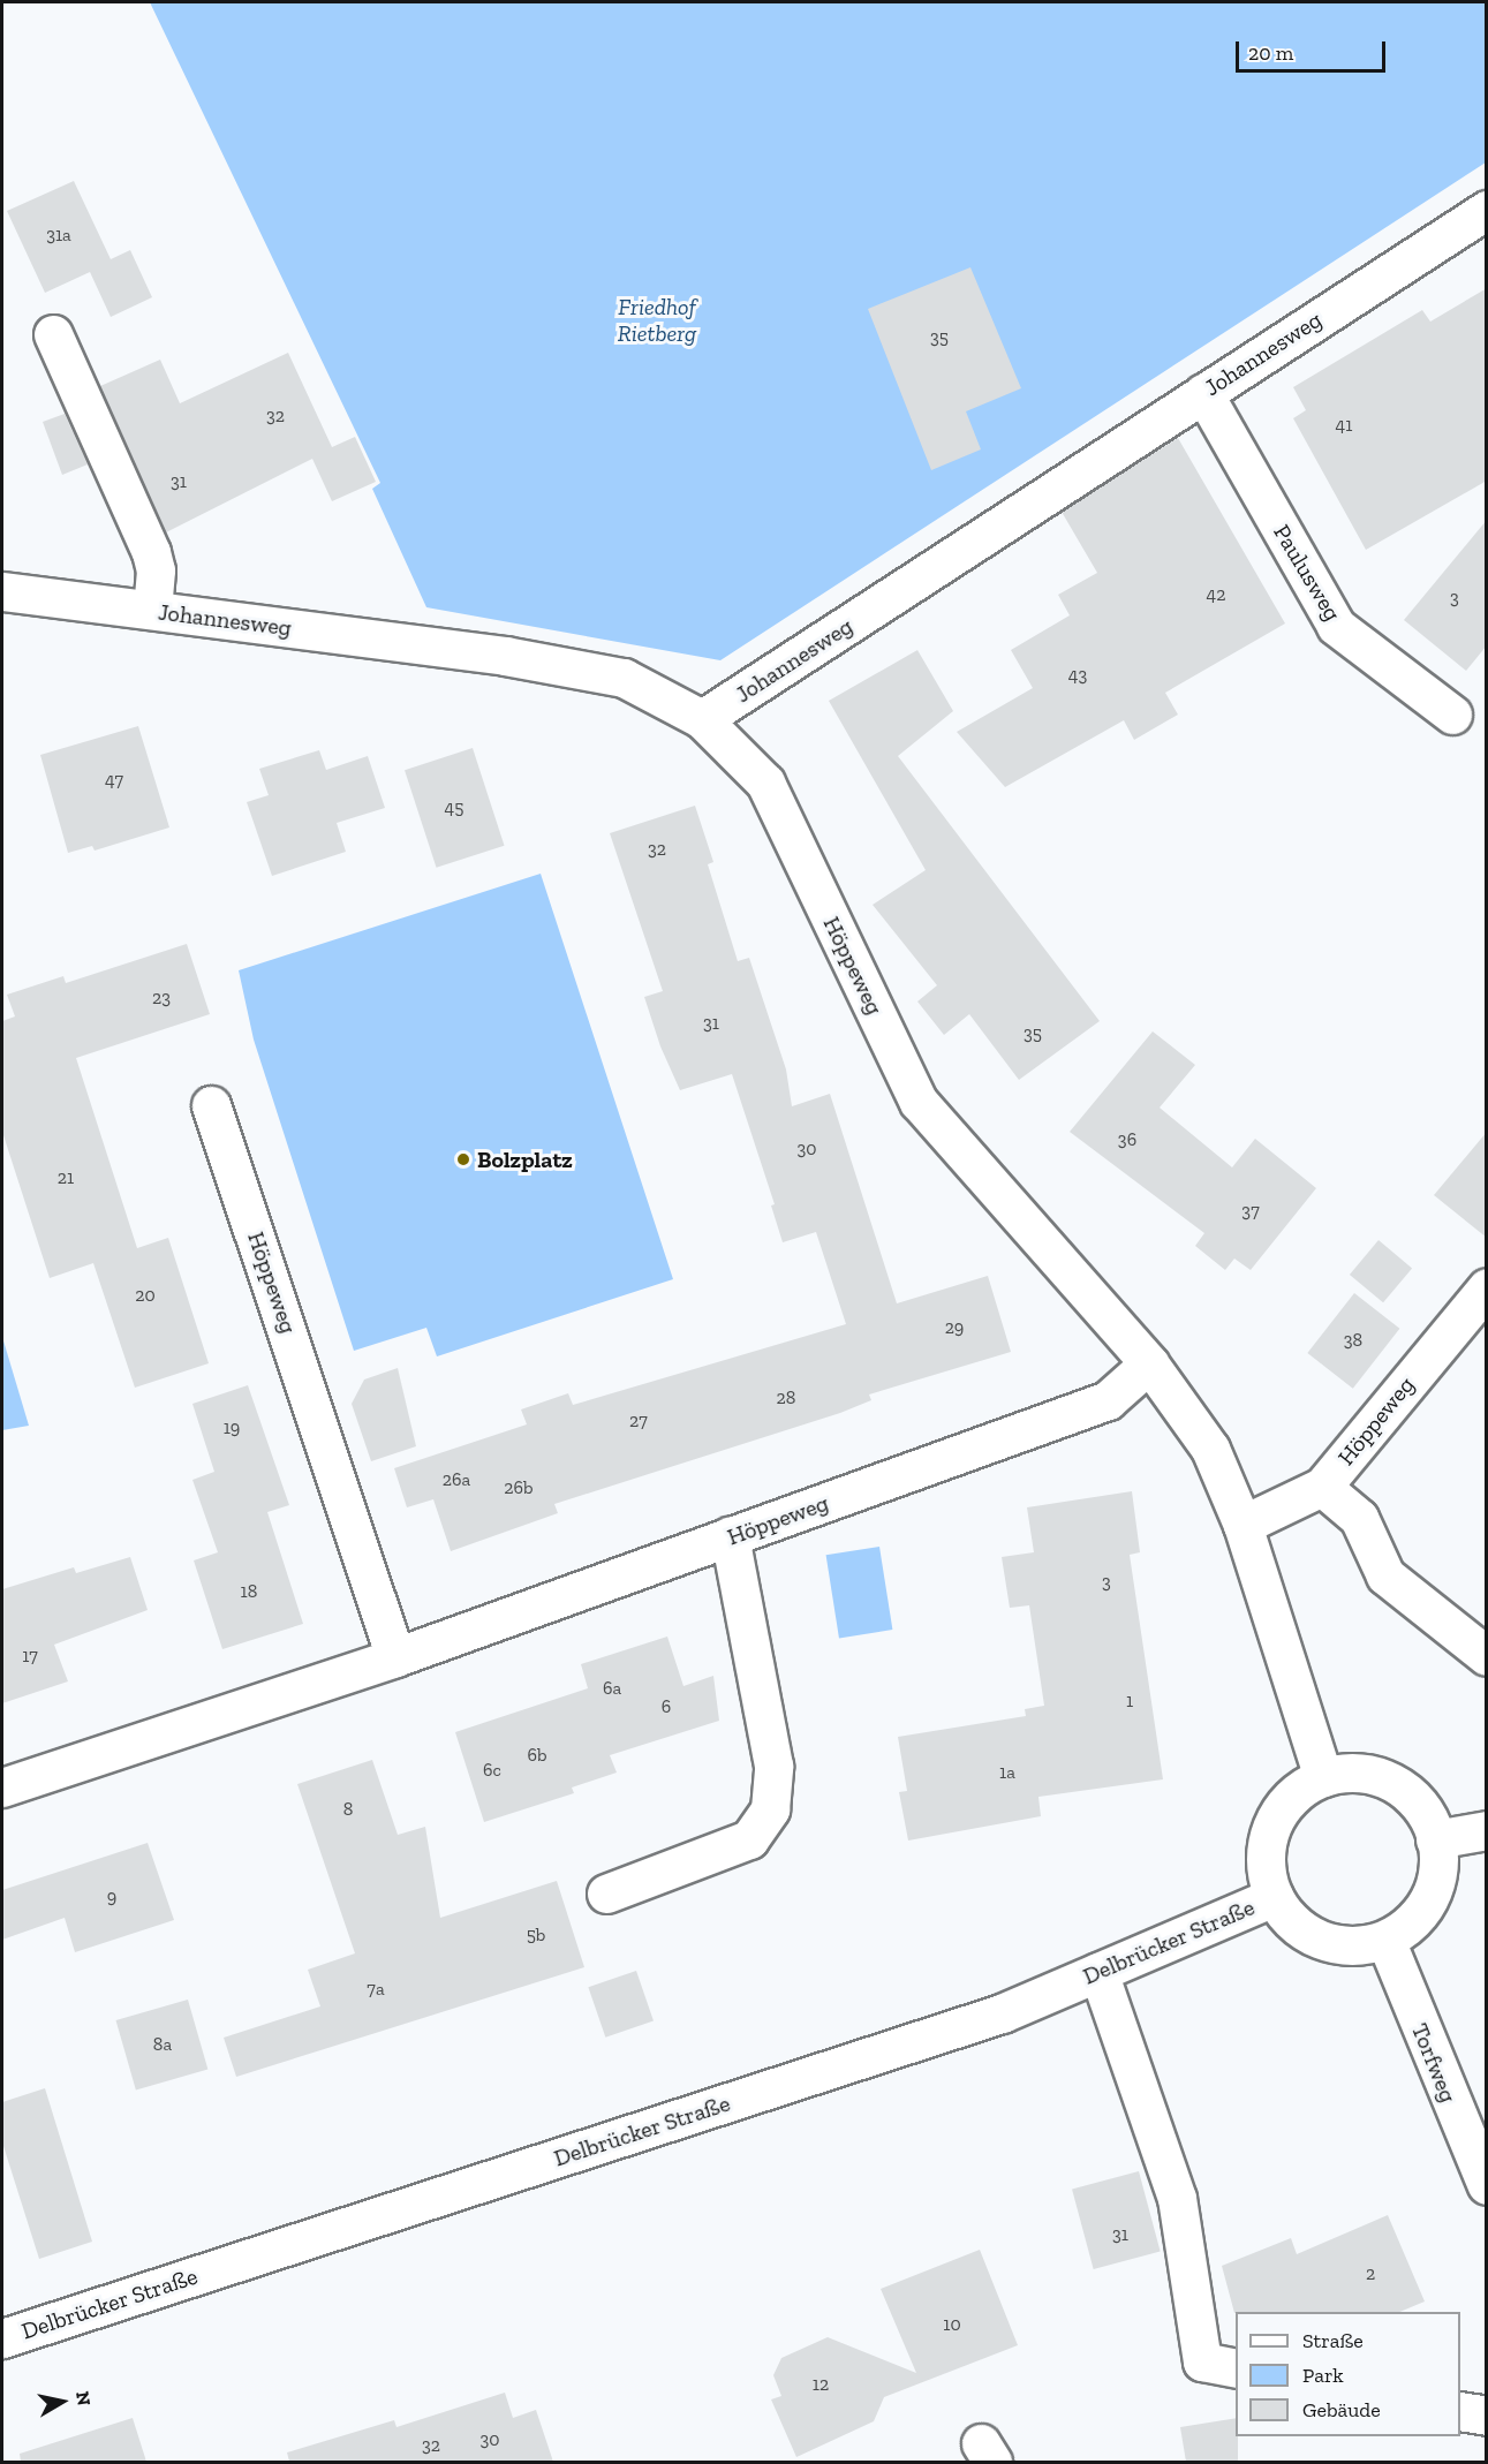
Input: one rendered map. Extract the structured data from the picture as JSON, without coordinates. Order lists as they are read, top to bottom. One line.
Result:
{"streets":{"street":["Johannesweg","Paulusweg","Höppeweg","Delbrücker Straße","Torfweg"]},"crossings":[["Johannesweg","Paulusweg"],["Johannesweg","Höppeweg"],["Höppeweg","Delbrücker Straße"],["Höppeweg","Torfweg"],["Delbrücker Straße","Torfweg"]],"parks":["Friedhof Rietberg"],"places":["Bolzplatz"],"house_numbers":["31a","35","32","41","31","42","3","43","47","45","32","23","31","35","36","30","21","37","20","29","38","28","27","19","26a","26b","3","18","17","6a","1","6","6b","6c","1a","8","9","5b","7a","8a","31","2","10","12","30","32"],"legend":["Straße","Park","Gebäude"],"scale_bar":"20 m","north":"right"}
